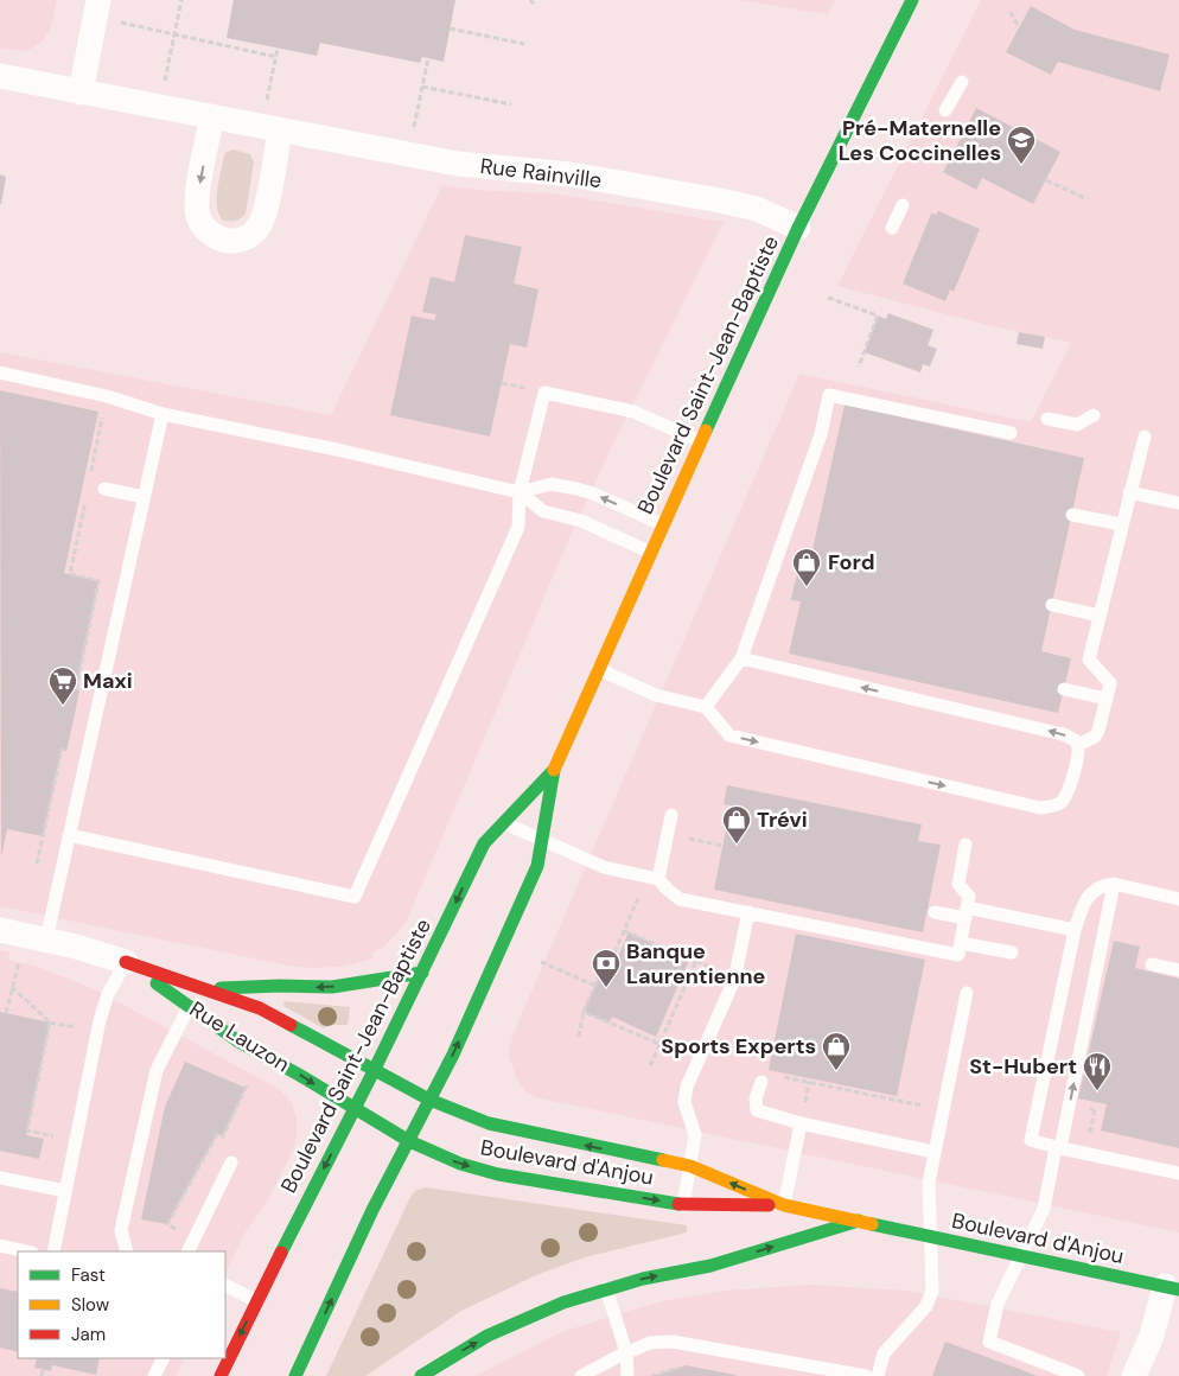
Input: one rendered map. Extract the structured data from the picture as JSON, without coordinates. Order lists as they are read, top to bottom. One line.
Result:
{"streets":{"main road":["Boulevard Saint-Jean-Baptiste","Rue Lauzon","Boulevard d'Anjou"],"street":["Rue Rainville"]},"crossings":[["Rue Rainville","Boulevard Saint-Jean-Baptiste"],["Boulevard Saint-Jean-Baptiste","Rue Lauzon"],["Boulevard Saint-Jean-Baptiste","Boulevard d'Anjou"],["Rue Lauzon","Boulevard d'Anjou"]],"places":{"school or university":["Pré-Maternelle Les Coccinelles"],"shop":["Ford","Trévi","Sports Experts"],"supermarket":["Maxi"],"bank":["Banque Laurentienne"],"restaurant":["St-Hubert"]},"legend":["Fast","Slow","Jam"]}
